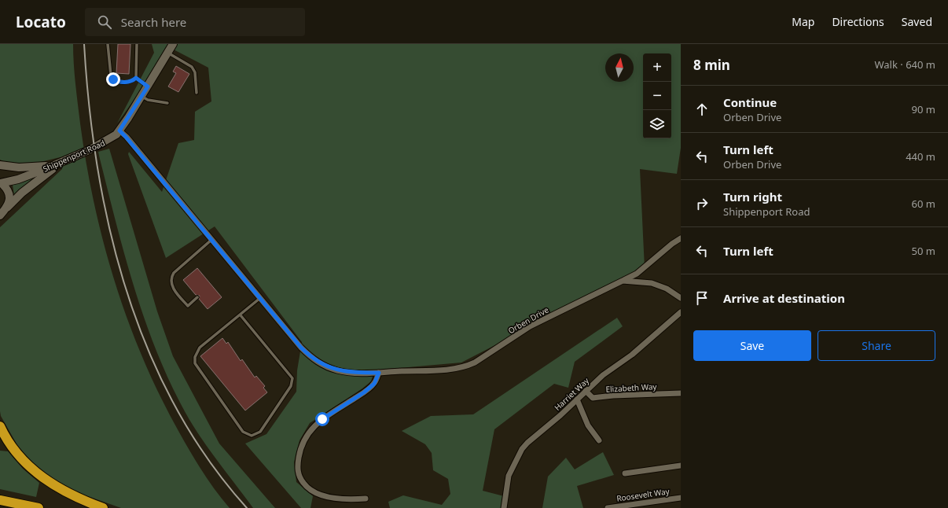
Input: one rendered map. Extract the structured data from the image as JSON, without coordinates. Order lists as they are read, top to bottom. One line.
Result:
{"streets":{"street":["Shippenport Road","Orben Drive","Elizabeth Way","Harriet Way","Roosevelt Way"]},"crossings":[["Shippenport Road","Orben Drive"],["Elizabeth Way","Harriet Way"]],"north":"top","page":{"header":"Locato","search":"Search here","nav":["Map","Directions","Saved"],"heading":["8 min","Walk · 640 m"],"map_buttons":["+","−"],"list":[["Continue","Orben Drive","90 m"],["Turn left","Orben Drive","440 m"],["Turn right","Shippenport Road","60 m"],["Turn left","50 m"],"Arrive at destination"],"buttons":["Save","Share"]}}
